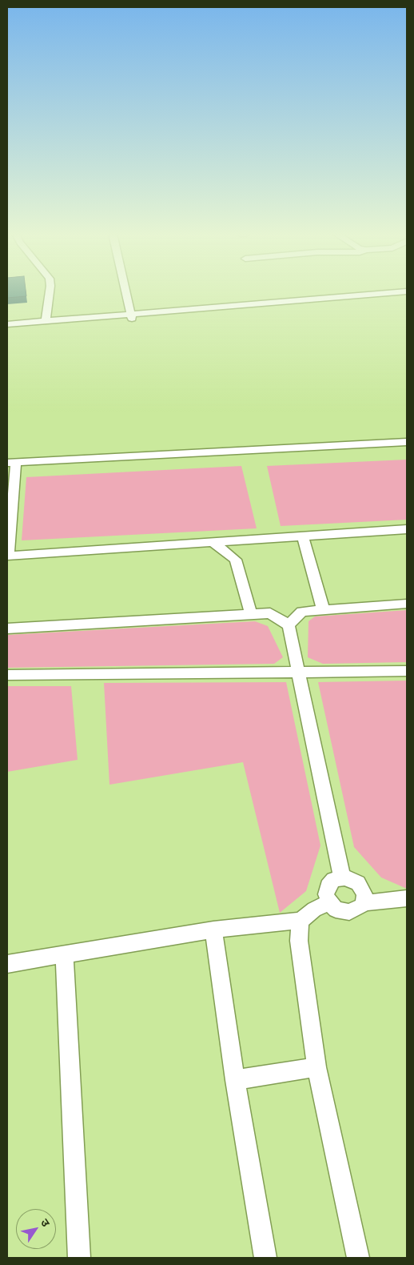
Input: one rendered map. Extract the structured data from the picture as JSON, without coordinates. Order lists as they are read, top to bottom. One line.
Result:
{"north":"top right"}
